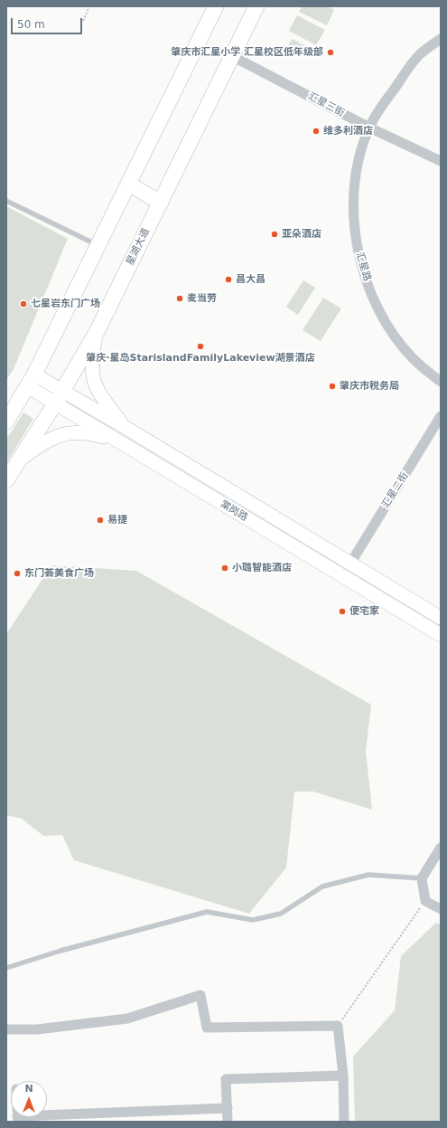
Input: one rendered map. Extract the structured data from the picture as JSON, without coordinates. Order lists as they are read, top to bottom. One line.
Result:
{"streets":{"main road":["星湖大道","棠岗路"],"street":["汇星三街","汇星路","汇星二街"]},"crossings":[["汇星三街","星湖大道"],["汇星三街","汇星路"],["星湖大道","棠岗路"],["汇星二街","棠岗路"]],"places":["肇庆市汇星小学 汇星校区低年级部","维多利酒店","亚朵酒店","昌大昌","麦当劳","七星岩东门广场","肇庆·星岛StarislandFamilyLakeview湖景酒店","肇庆市税务局","易捷","小璐智能酒店","东门荟美食广场","便宅家"],"scale_bar":"50 m","north":"top"}
